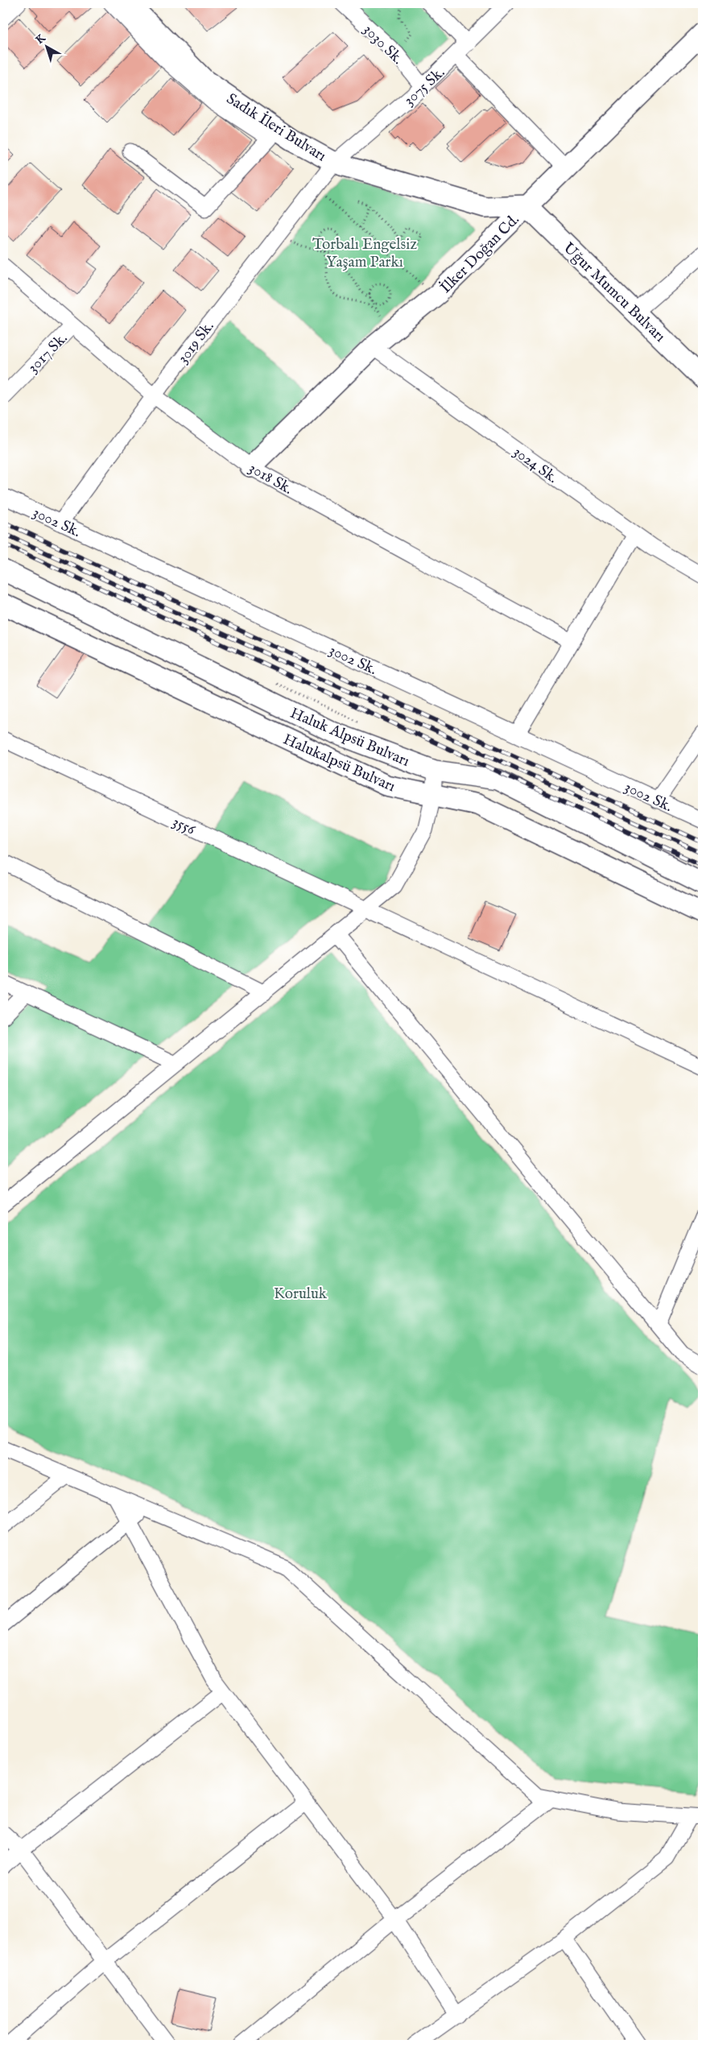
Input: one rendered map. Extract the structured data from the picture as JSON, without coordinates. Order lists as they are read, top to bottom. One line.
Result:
{"streets":{"main road":["Sadık İleri Bulvarı","İlker Doğan Cd.","Uğur Mumcu Bulvarı","Haluk Alpsü Bulvarı","Halukalpsü Bulvarı"],"street":["3030 Sk.","3075 Sk.","3019 Sk.","3017 Sk.","3024 Sk.","3018 Sk.","3002 Sk.","3556"]},"crossings":[["3030 Sk.","3075 Sk."],["3075 Sk.","Sadık İleri Bulvarı"],["3075 Sk.","3019 Sk."],["Sadık İleri Bulvarı","İlker Doğan Cd."],["Sadık İleri Bulvarı","Uğur Mumcu Bulvarı"],["Sadık İleri Bulvarı","3019 Sk."],["İlker Doğan Cd.","Uğur Mumcu Bulvarı"],["İlker Doğan Cd.","3024 Sk."],["İlker Doğan Cd.","3018 Sk."],["3019 Sk.","3018 Sk."],["3019 Sk.","3002 Sk."],["3017 Sk.","3018 Sk."]],"parks":["Torbalı Engelsiz Yaşam Parkı","Koruluk"],"north":"top left"}
